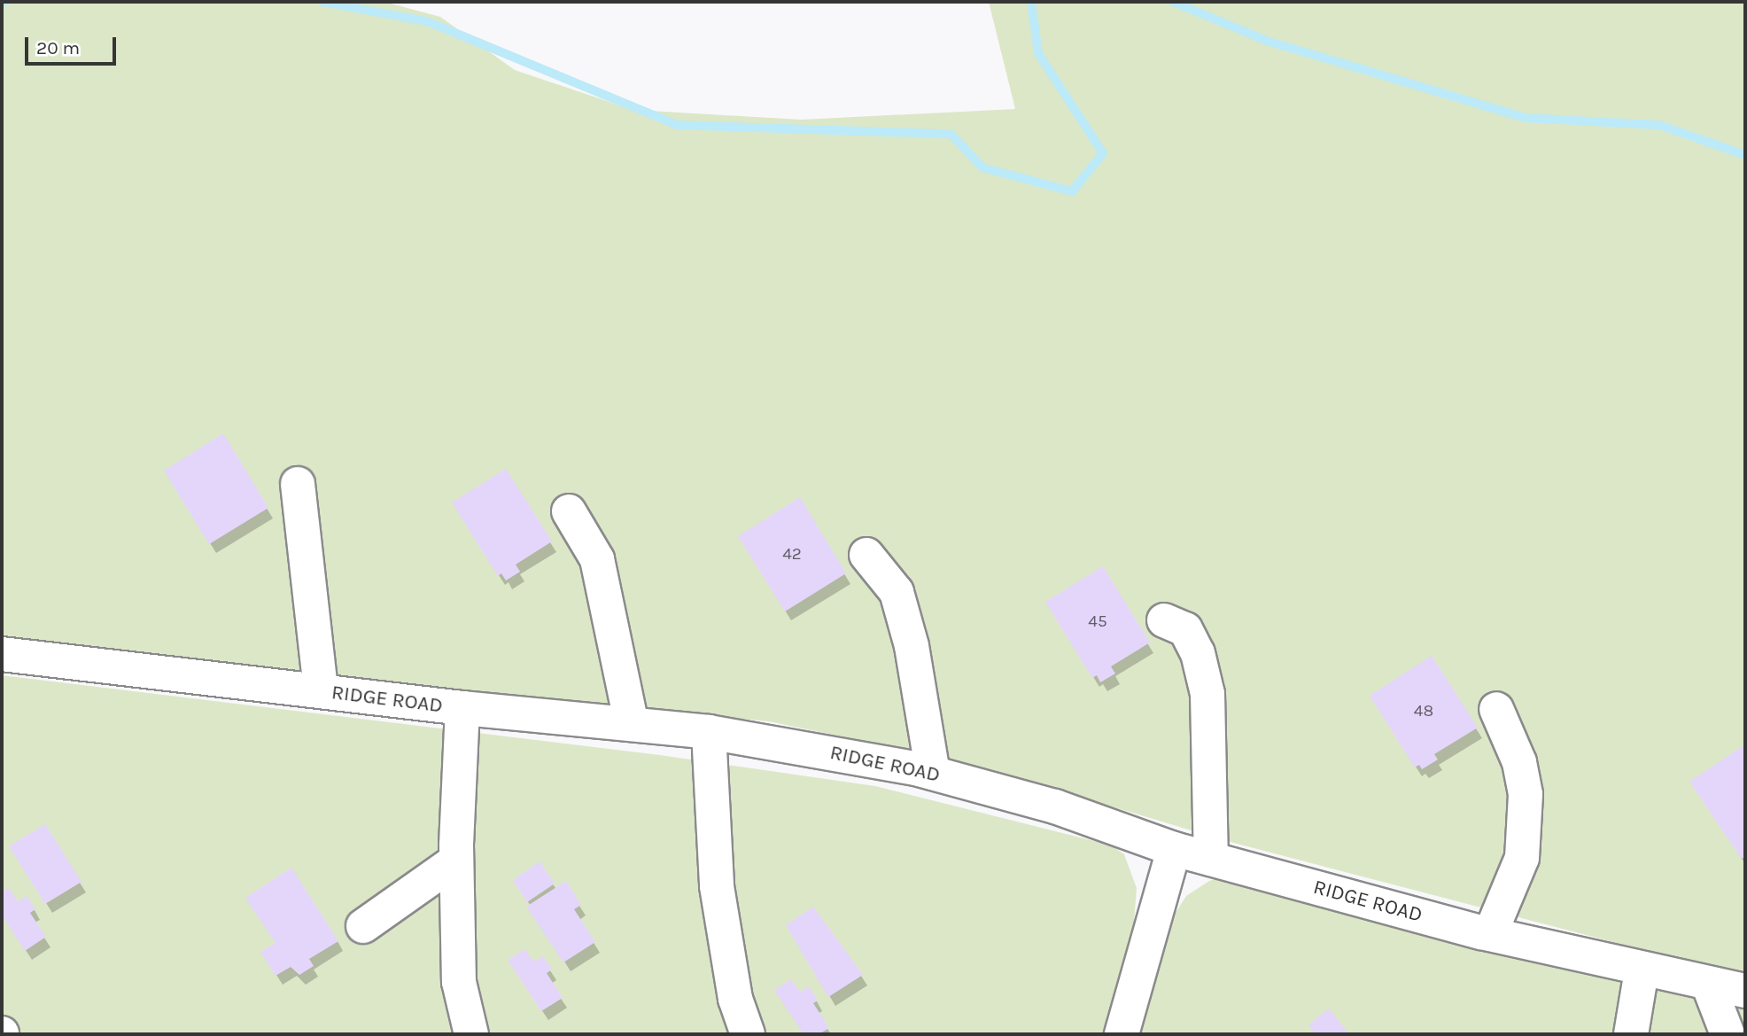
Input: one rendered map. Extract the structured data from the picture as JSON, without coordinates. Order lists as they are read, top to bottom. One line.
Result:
{"streets":{"street":["RIDGE ROAD"]},"house_numbers":["42","45","48"],"scale_bar":"20 m"}
